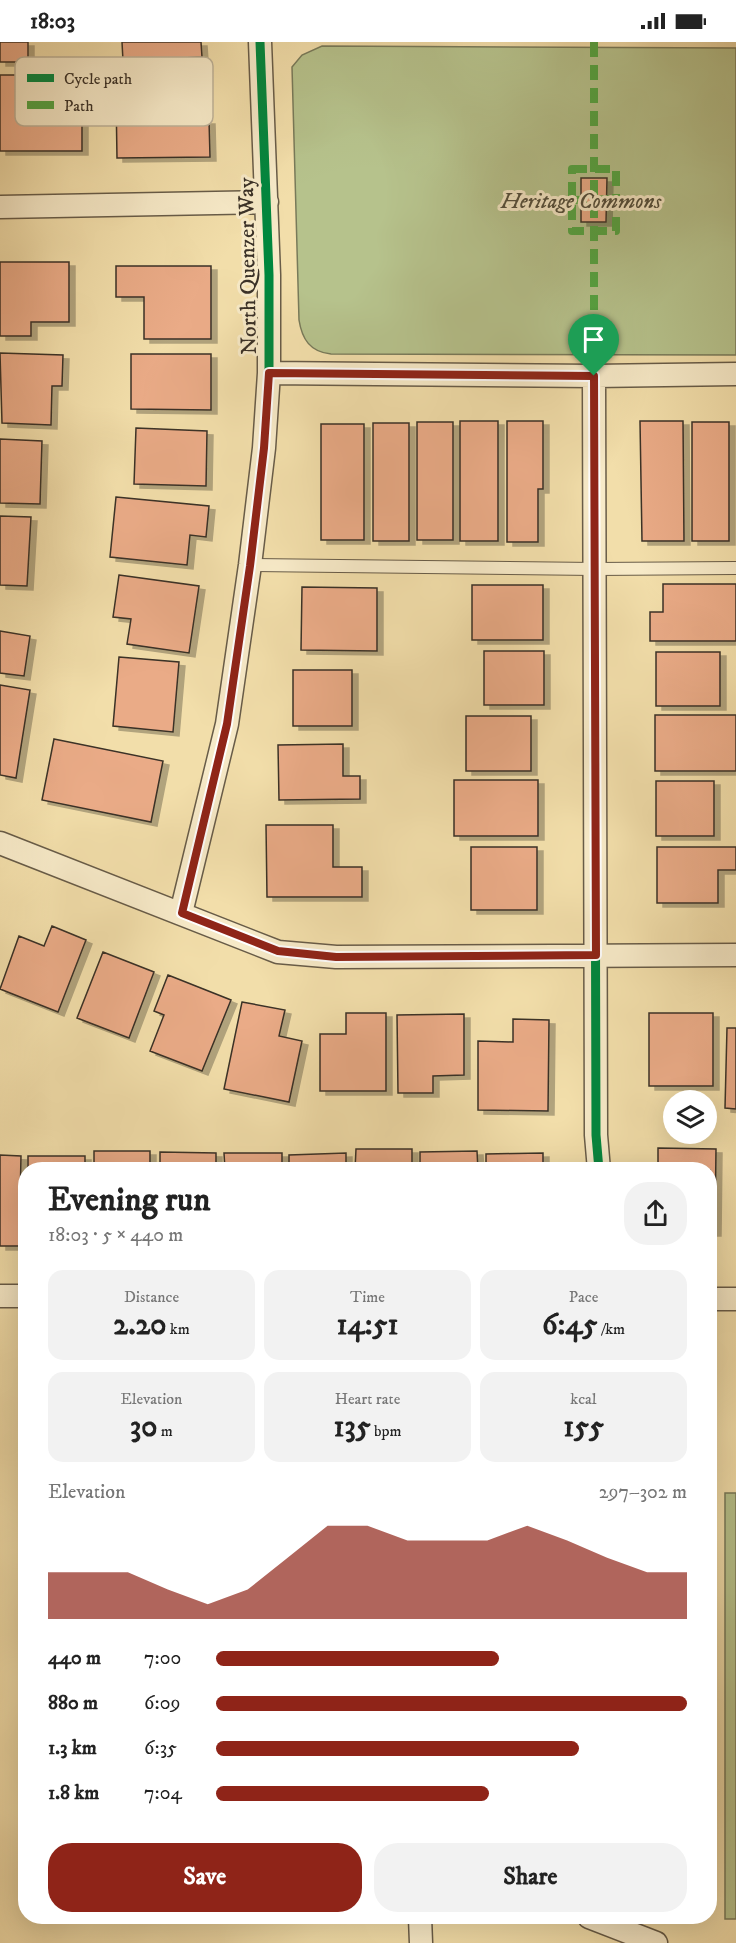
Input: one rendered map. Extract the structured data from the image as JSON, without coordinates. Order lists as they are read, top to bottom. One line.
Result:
{"streets":{"street":["North Quenzer Way"]},"parks":["Heritage Commons"],"legend":["Cycle path","Path"],"page":{"status":"18:03","heading":["Evening run","18:03 · 5 × 440 m"],"stats":[["Distance","2.20 km"],["Time","14:51"],["Pace","6:45 /km"],["Elevation","30 m"],["Heart rate","135 bpm"],["kcal","155"]],"chart":["Elevation","297–302 m"],"list":[{"name":"440 m","note":"7:00"},{"name":"880 m","note":"6:09"},{"name":"1.3 km","note":"6:35"},{"name":"1.8 km","note":"7:04"}],"buttons":["Save","Share"]}}
